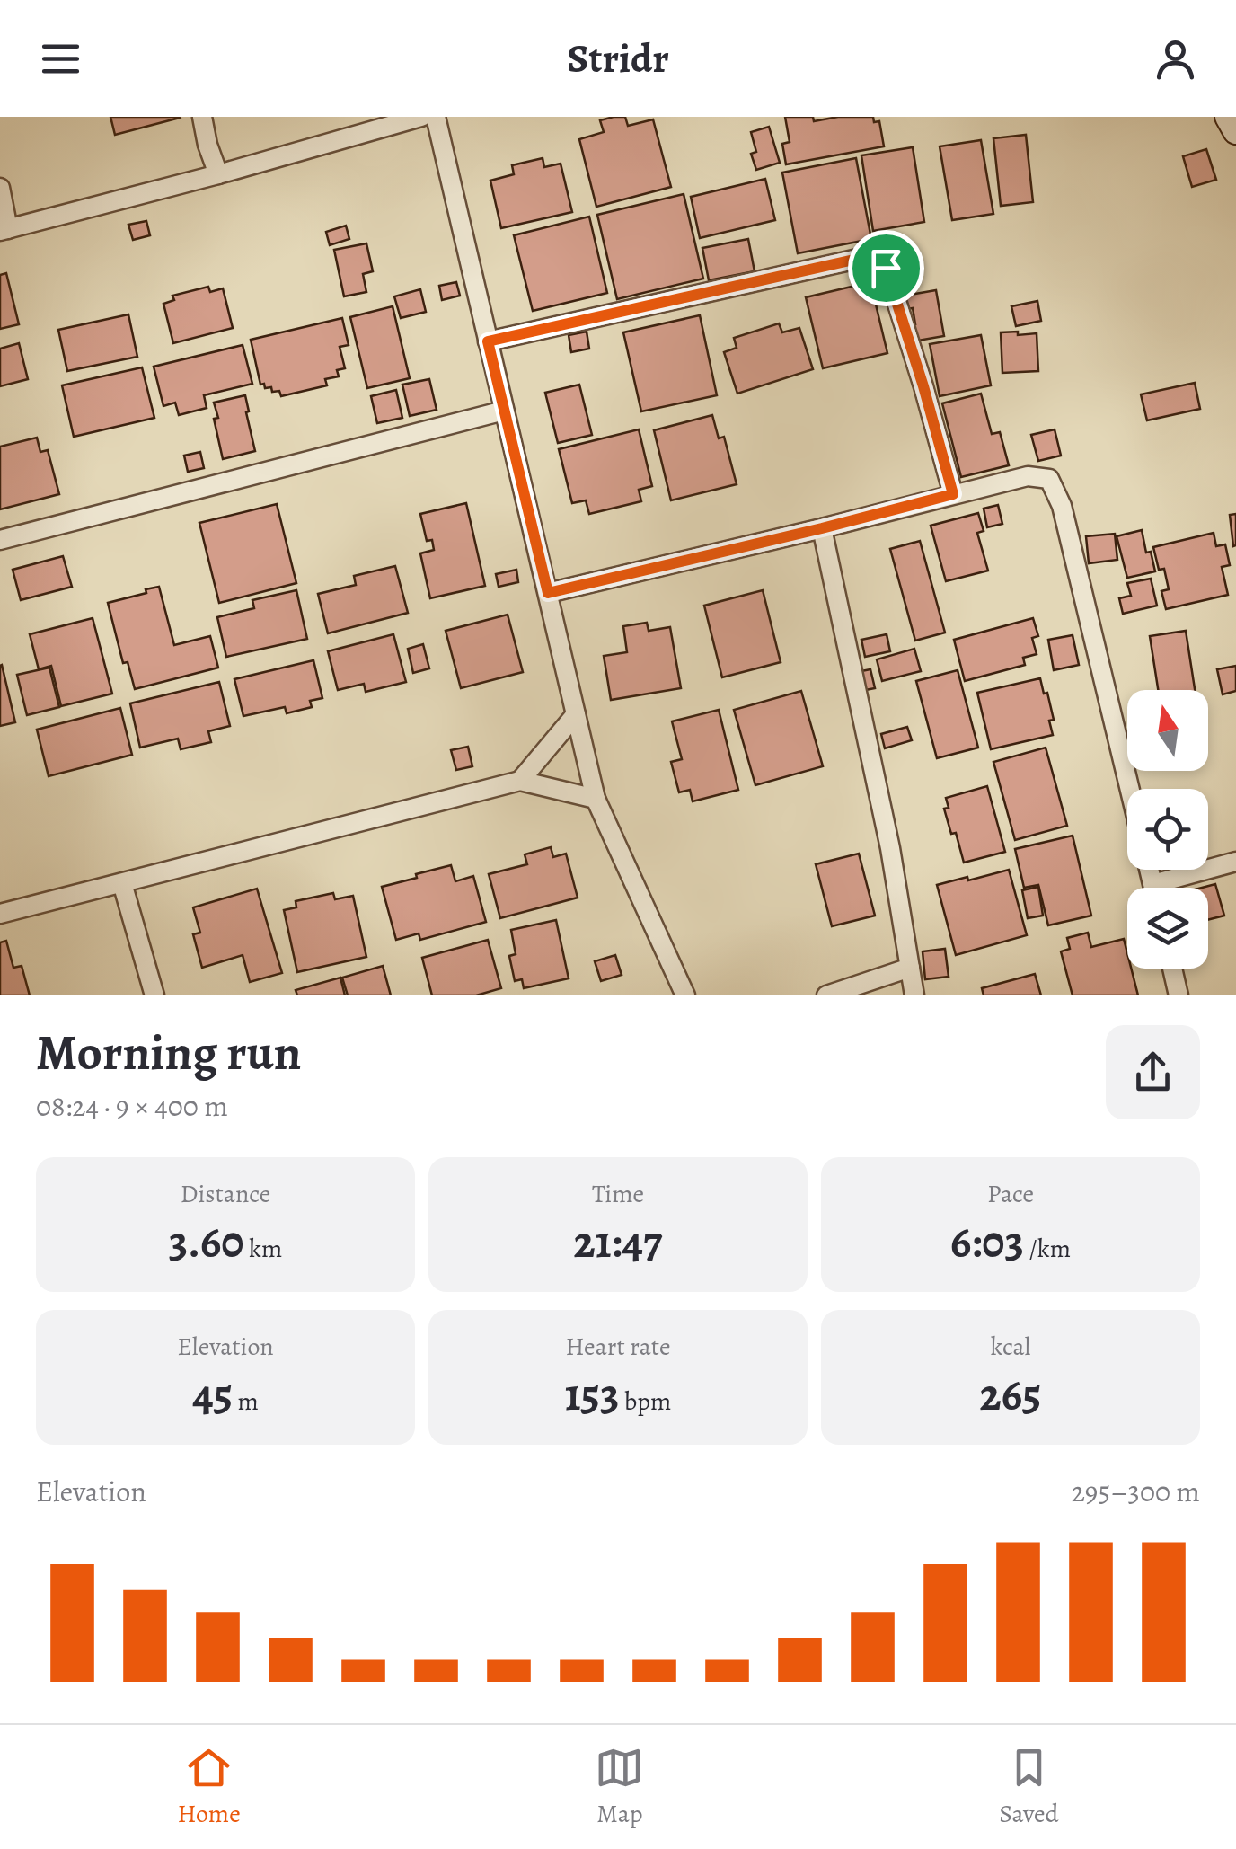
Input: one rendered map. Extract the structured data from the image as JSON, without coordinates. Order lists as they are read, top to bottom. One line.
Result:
{"north":"top","page":{"header":"Stridr","heading":["Morning run","08:24 · 9 × 400 m"],"stats":[["Distance","3.60 km"],["Time","21:47"],["Pace","6:03 /km"],["Elevation","45 m"],["Heart rate","153 bpm"],["kcal","265"]],"chart":["Elevation","295–300 m"],"tabs":["Home","Map","Saved"]}}
